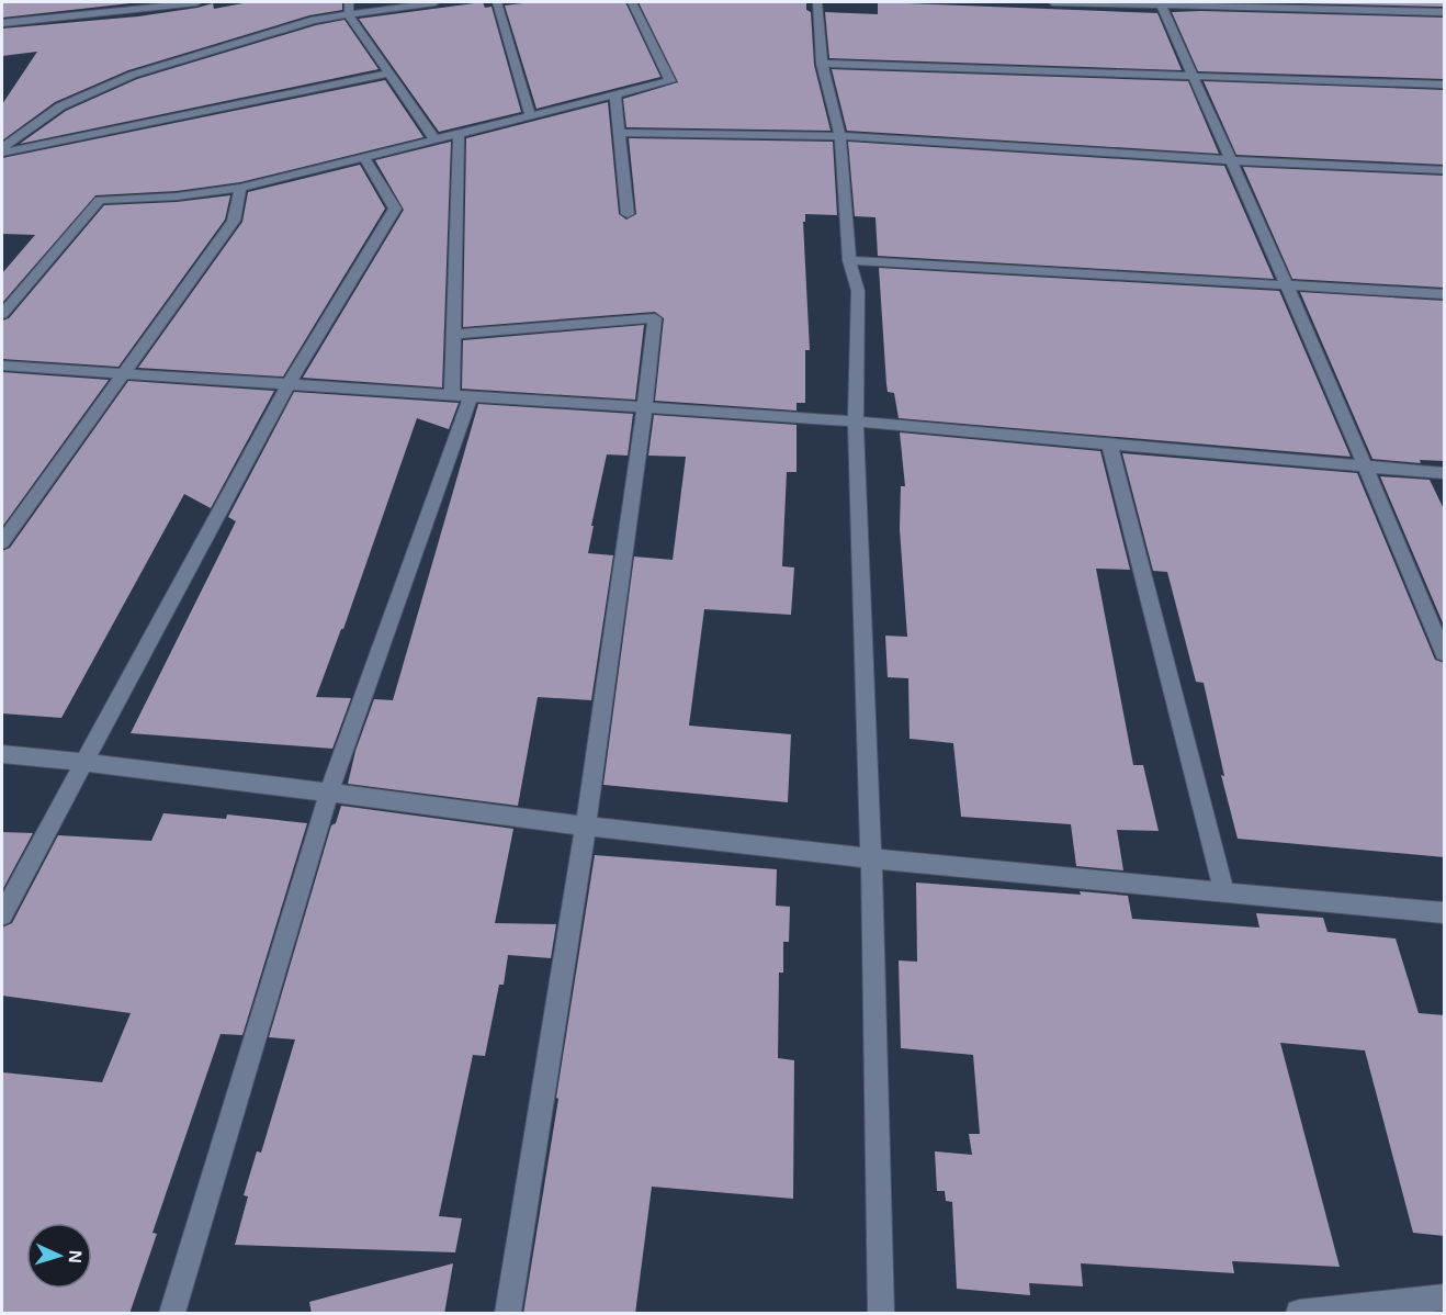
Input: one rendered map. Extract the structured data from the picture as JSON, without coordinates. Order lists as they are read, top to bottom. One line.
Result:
{"north":"right"}
